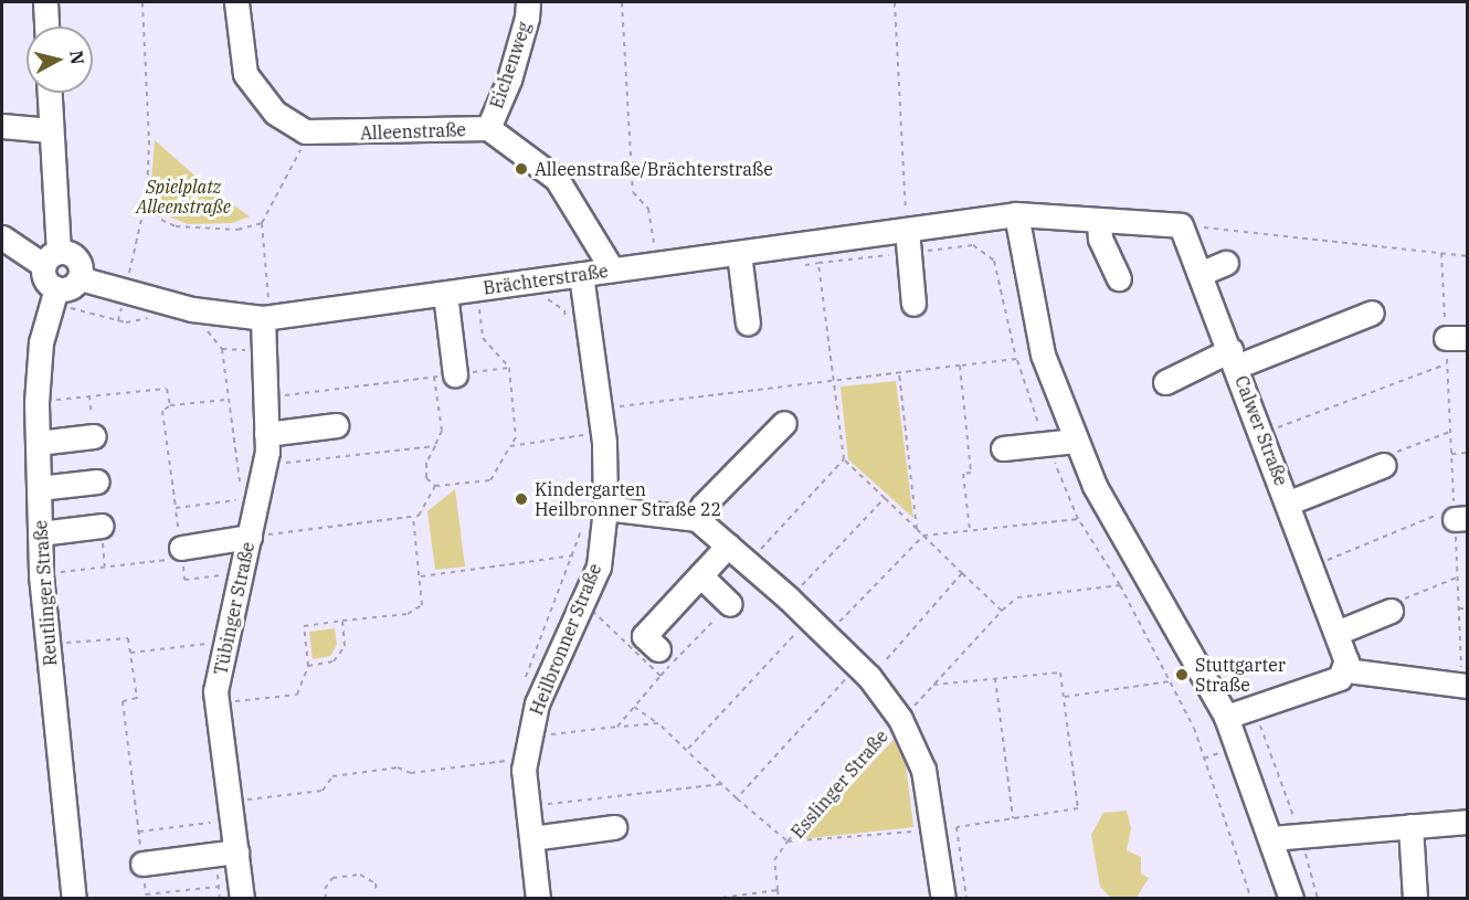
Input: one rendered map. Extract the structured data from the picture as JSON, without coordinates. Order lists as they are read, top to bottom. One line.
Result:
{"streets":{"street":["Eichenweg","Alleenstraße","Brächterstraße","Calwer Straße","Reutlinger Straße","Tübinger Straße","Heilbronner Straße","Esslinger Straße"]},"crossings":[["Eichenweg","Alleenstraße"],["Alleenstraße","Brächterstraße"],["Brächterstraße","Reutlinger Straße"],["Brächterstraße","Tübinger Straße"],["Brächterstraße","Heilbronner Straße"]],"parks":["Spielplatz Alleenstraße"],"places":["Alleenstraße/Brächterstraße","Kindergarten Heilbronner Straße 22","Stuttgarter Straße"],"north":"right"}
